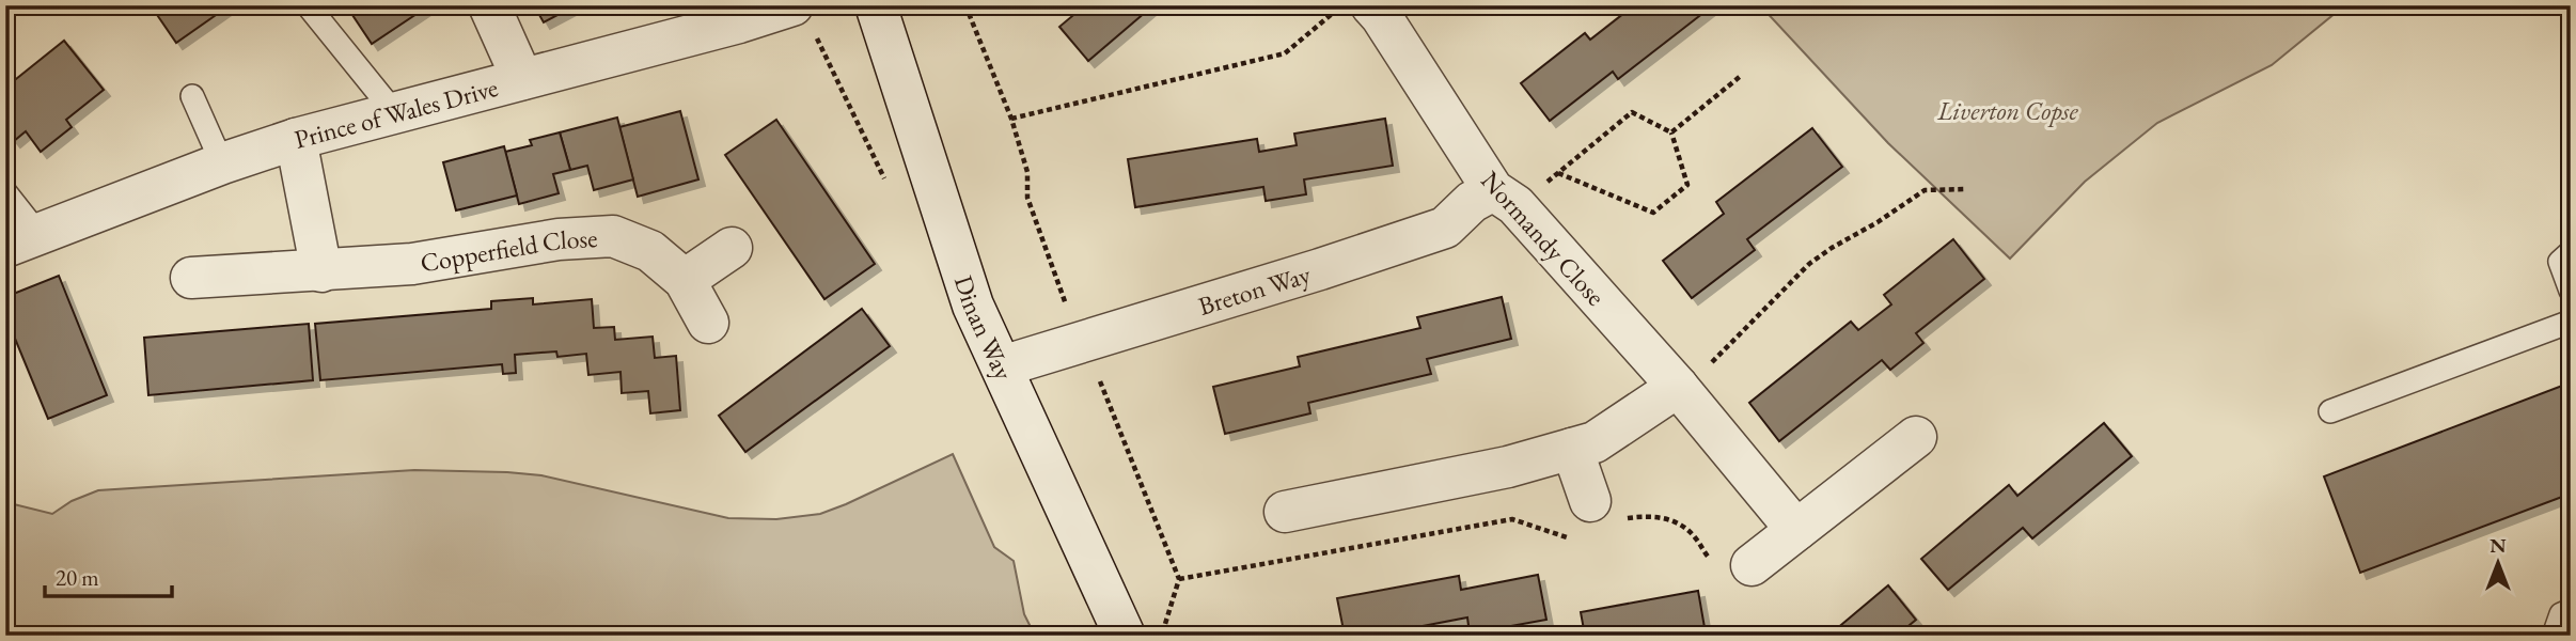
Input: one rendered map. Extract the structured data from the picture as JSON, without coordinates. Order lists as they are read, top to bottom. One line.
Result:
{"streets":{"street":["Prince of Wales Drive","Normandy Close","Copperfield Close","Breton Way","Dinan Way"]},"crossings":[["Normandy Close","Breton Way"],["Breton Way","Dinan Way"]],"parks":["Liverton Copse"],"scale_bar":"20 m","north":"top"}
